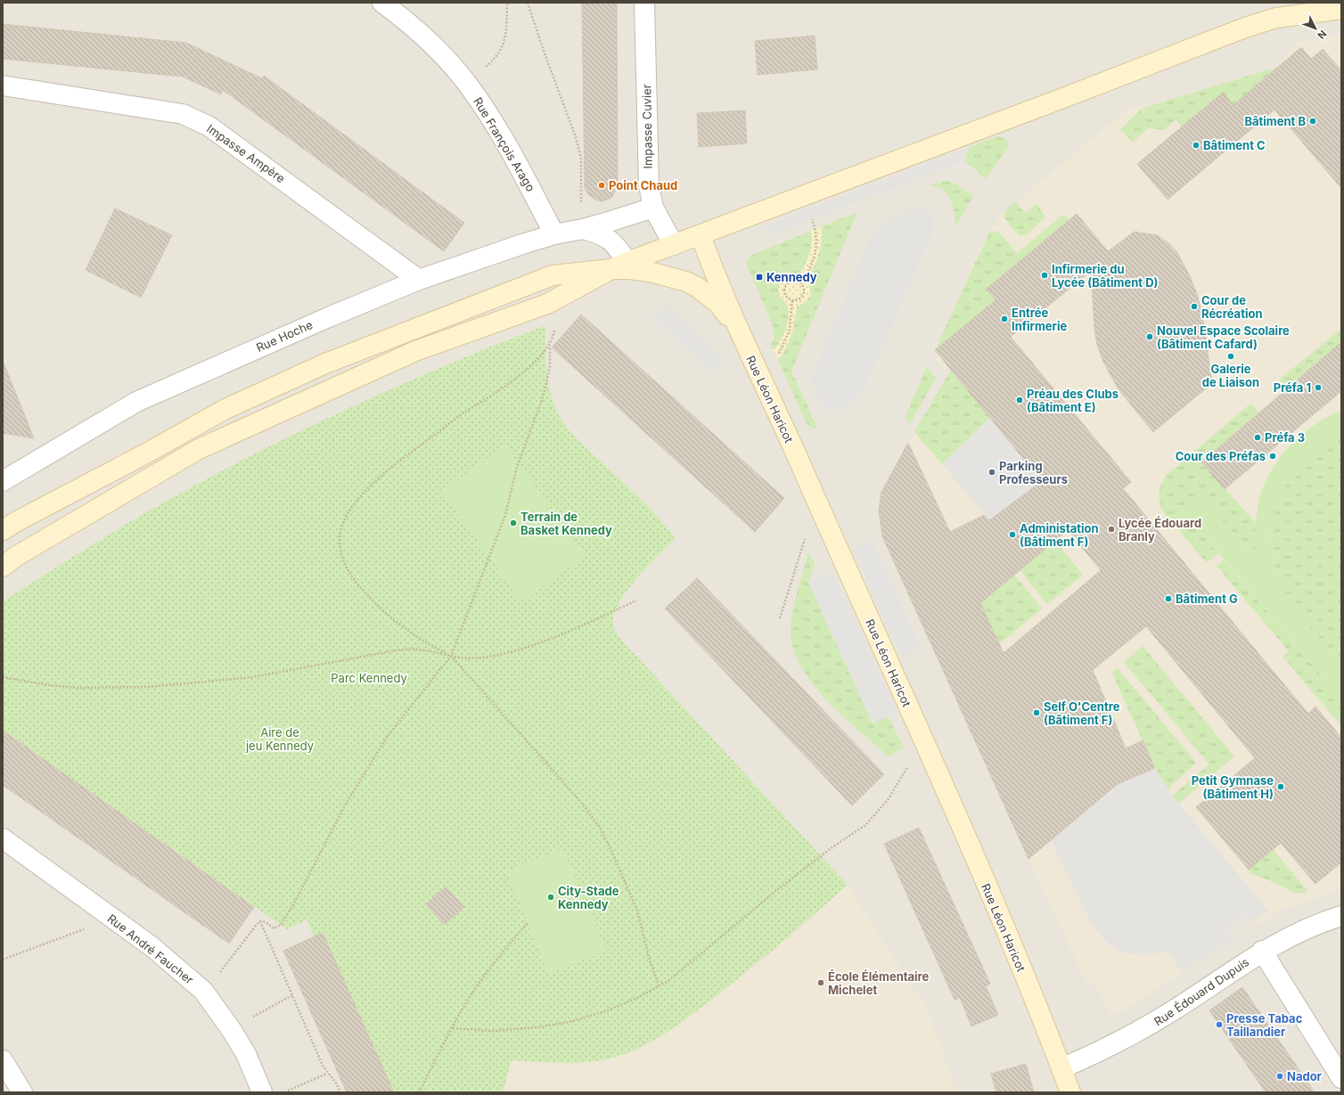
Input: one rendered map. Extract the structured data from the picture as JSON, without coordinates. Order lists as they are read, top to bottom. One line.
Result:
{"streets":{"main road":["Rue Léon Haricot"],"street":["Impasse Cuvier","Rue François Arago","Impasse Ampère","Rue Hoche","Rue André Faucher","Rue Édouard Dupuis"]},"crossings":[["Impasse Cuvier","Rue Hoche"],["Rue François Arago","Rue Hoche"],["Impasse Ampère","Rue Hoche"],["Rue Léon Haricot","Rue Édouard Dupuis"]],"parks":["Parc Kennedy","Aire de jeu Kennedy"],"places":{"other":["Bâtiment B","Bâtiment C","Point Chaud","Infirmerie du Lycée (Bâtiment D)","Cour de Récréation","Entrée Infirmerie","Nouvel Espace Scolaire (Bâtiment Cafard)","Galerie de Liaison","Préfa 1","Préau des Clubs (Bâtiment E)","Préfa 3","Cour des Préfas","Parking Professeurs","Terrain de Basket Kennedy","Lycée Édouard Branly","Administation (Bâtiment F)","Bâtiment G","Self O'Centre (Bâtiment F)","Petit Gymnase (Bâtiment H)","City-Stade Kennedy","École Élémentaire Michelet","Presse Tabac Taillandier","Nador"],"transit":["Kennedy"]},"north":"bottom right"}
